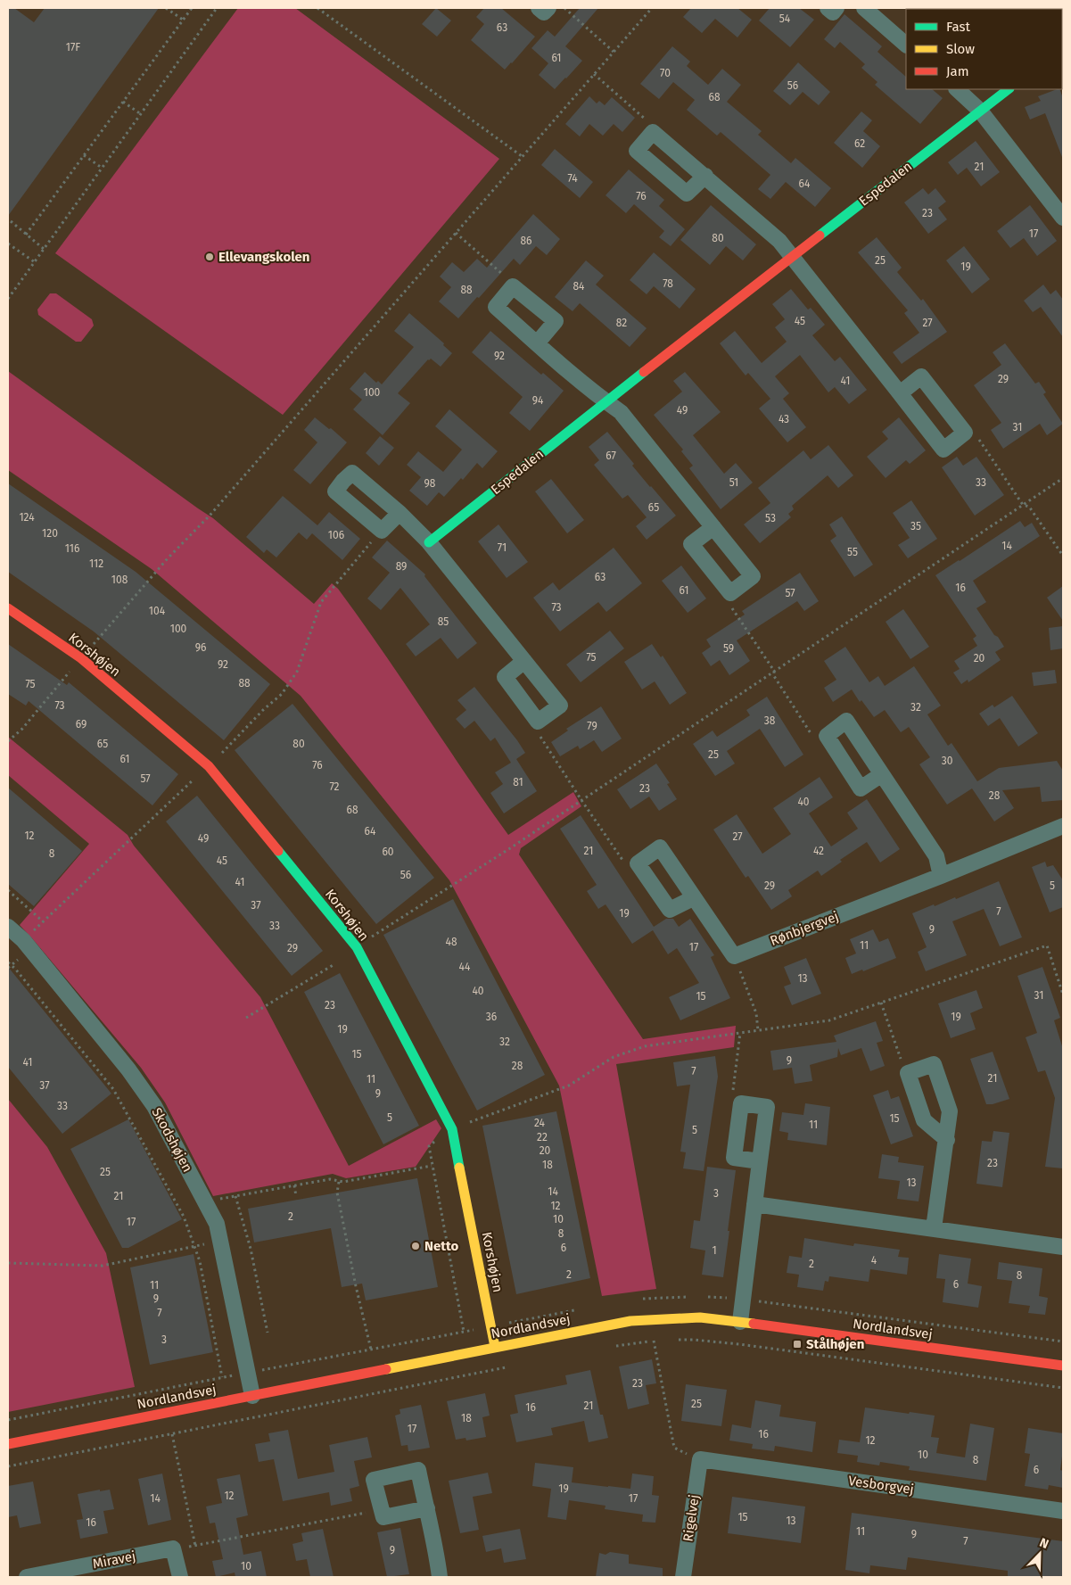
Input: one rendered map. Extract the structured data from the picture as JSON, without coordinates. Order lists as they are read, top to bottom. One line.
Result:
{"streets":{"street":["Espedalen","Korshøjen","Rønbjergvej","Skodshøjen","Nordlandsvej","Vesborgvej","Rigelvej","Miravej"]},"crossings":[["Korshøjen","Nordlandsvej"],["Skodshøjen","Nordlandsvej"],["Vesborgvej","Rigelvej"]],"places":{"other":["Ellevangskolen","Netto"],"transit":["Stålhøjen"]},"house_numbers":["54","63","17F","61","70","56","68","62","21","74","64","76","23","17","80","86","25","19","78","84","88","45","82","27","92","29","41","100","94","49","43","31","67","51","33","98","65","124","53","35","120","106","14","71","116","55","112","89","63","108","16","61","57","73","104","85","100","96","59","75","20","92","88","75","73","32","38","69","79","65","80","25","61","30","76","57","81","72","23","28","40","68","64","12","27","49","21","42","60","8","45","56","41","29","5","37","7","19","33","9","48","11","17","29","44","13","40","31","15","23","36","19","19","32","15","9","41","28","7","21","11","37","9","33","5","15","24","11","5","22","20","23","18","25","13","14","3","21","12","2","10","17","8","6","1","4","2","2","8","6","11","9","7","3","23","25","21","16","18","17","16","12","10","8","6","19","12","14","17","15","13","16","11","9","7","9","10"],"legend":["Fast","Slow","Jam"],"north":"top right"}
